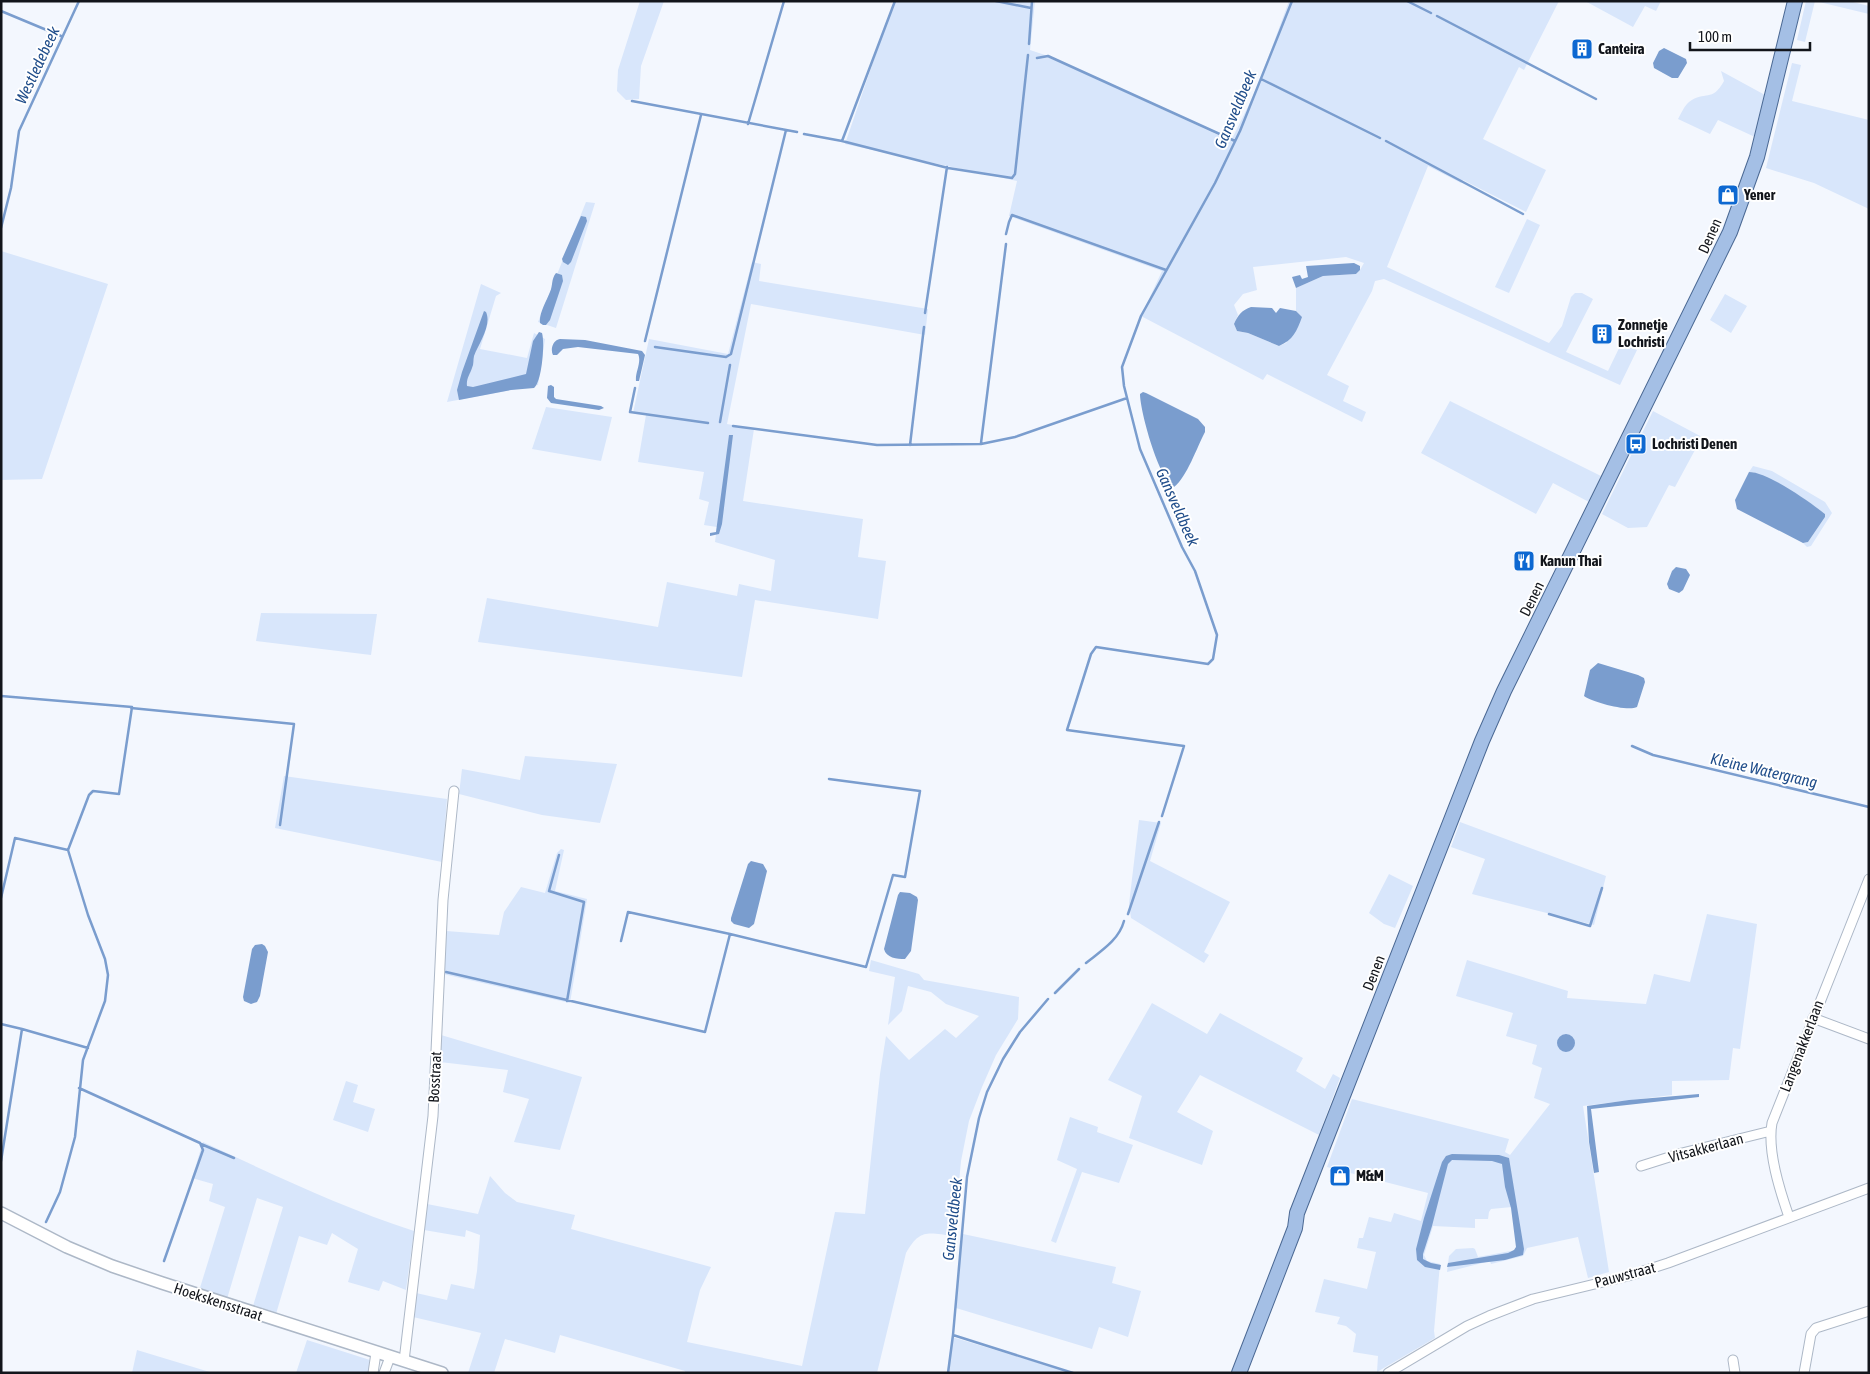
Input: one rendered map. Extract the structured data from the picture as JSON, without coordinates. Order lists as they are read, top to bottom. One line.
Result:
{"streets":{"main road":["Denen"],"street":["Langenakkerlaan","Bosstraat","Vitsakkerlaan","Pauwstraat","Hoekskensstraat"]},"crossings":[["Langenakkerlaan","Vitsakkerlaan"],["Langenakkerlaan","Pauwstraat"],["Bosstraat","Hoekskensstraat"]],"water":["Westledebeek","Gansveldbeek","Kleine Watergrang"],"places":{"building":["Canteira","Zonnetje Lochristi"],"shop":["Yener","M&M"],"bus stop":["Lochristi Denen"],"restaurant":["Kanun Thai"]},"scale_bar":"100 m"}
